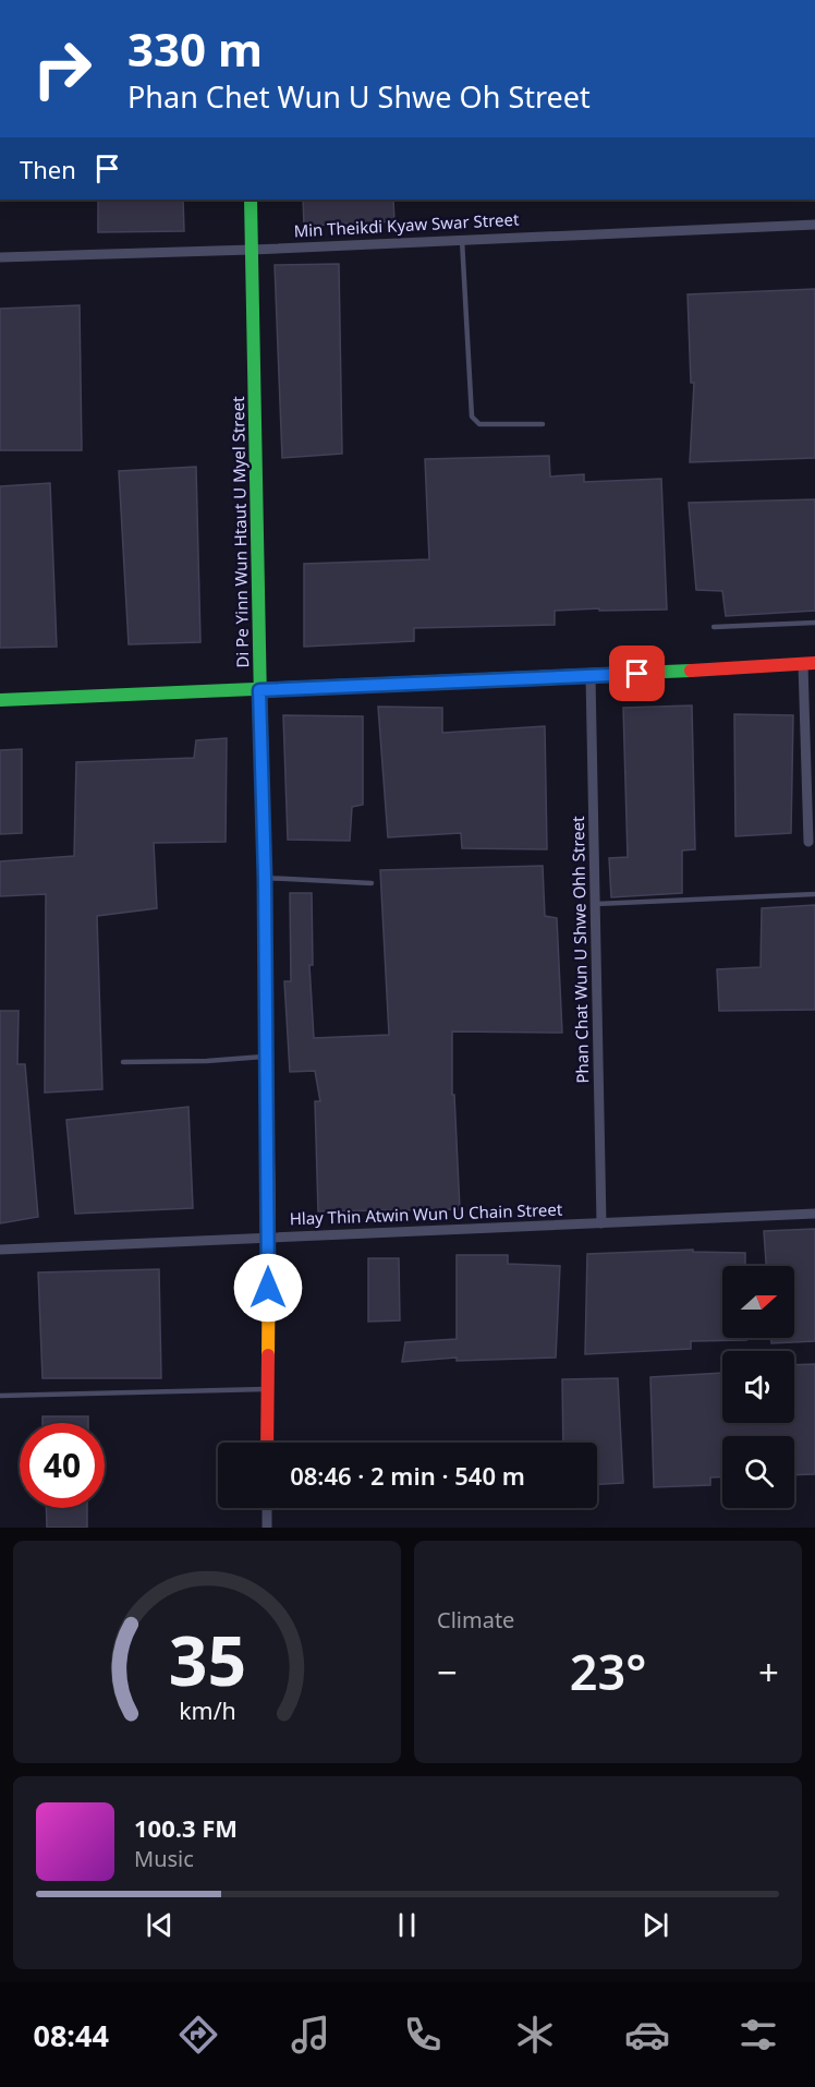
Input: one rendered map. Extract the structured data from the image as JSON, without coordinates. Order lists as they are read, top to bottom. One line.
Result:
{"streets":{"street":["Min Theikdi Kyaw Swar Street","Di Pe Yinn Wun Htaut U Myel Street","Phan Chat Wun U Shwe Ohh Street","Hlay Thin Atwin Wun U Chain Street"]},"crossings":[["Min Theikdi Kyaw Swar Street","Di Pe Yinn Wun Htaut U Myel Street"],["Di Pe Yinn Wun Htaut U Myel Street","Hlay Thin Atwin Wun U Chain Street"],["Phan Chat Wun U Shwe Ohh Street","Hlay Thin Atwin Wun U Chain Street"]],"north":"right","page":{"turn":["330 m","Phan Chet Wun U Shwe Oh Street"],"then":"Then","limit":"40","trip":"08:46 · 2 min · 540 m","tile":"Climate","heat":["−","23°","+"],"song":["100.3 FM","Music"],"tabs":"08:44","gauge":["35","km/h"]}}
